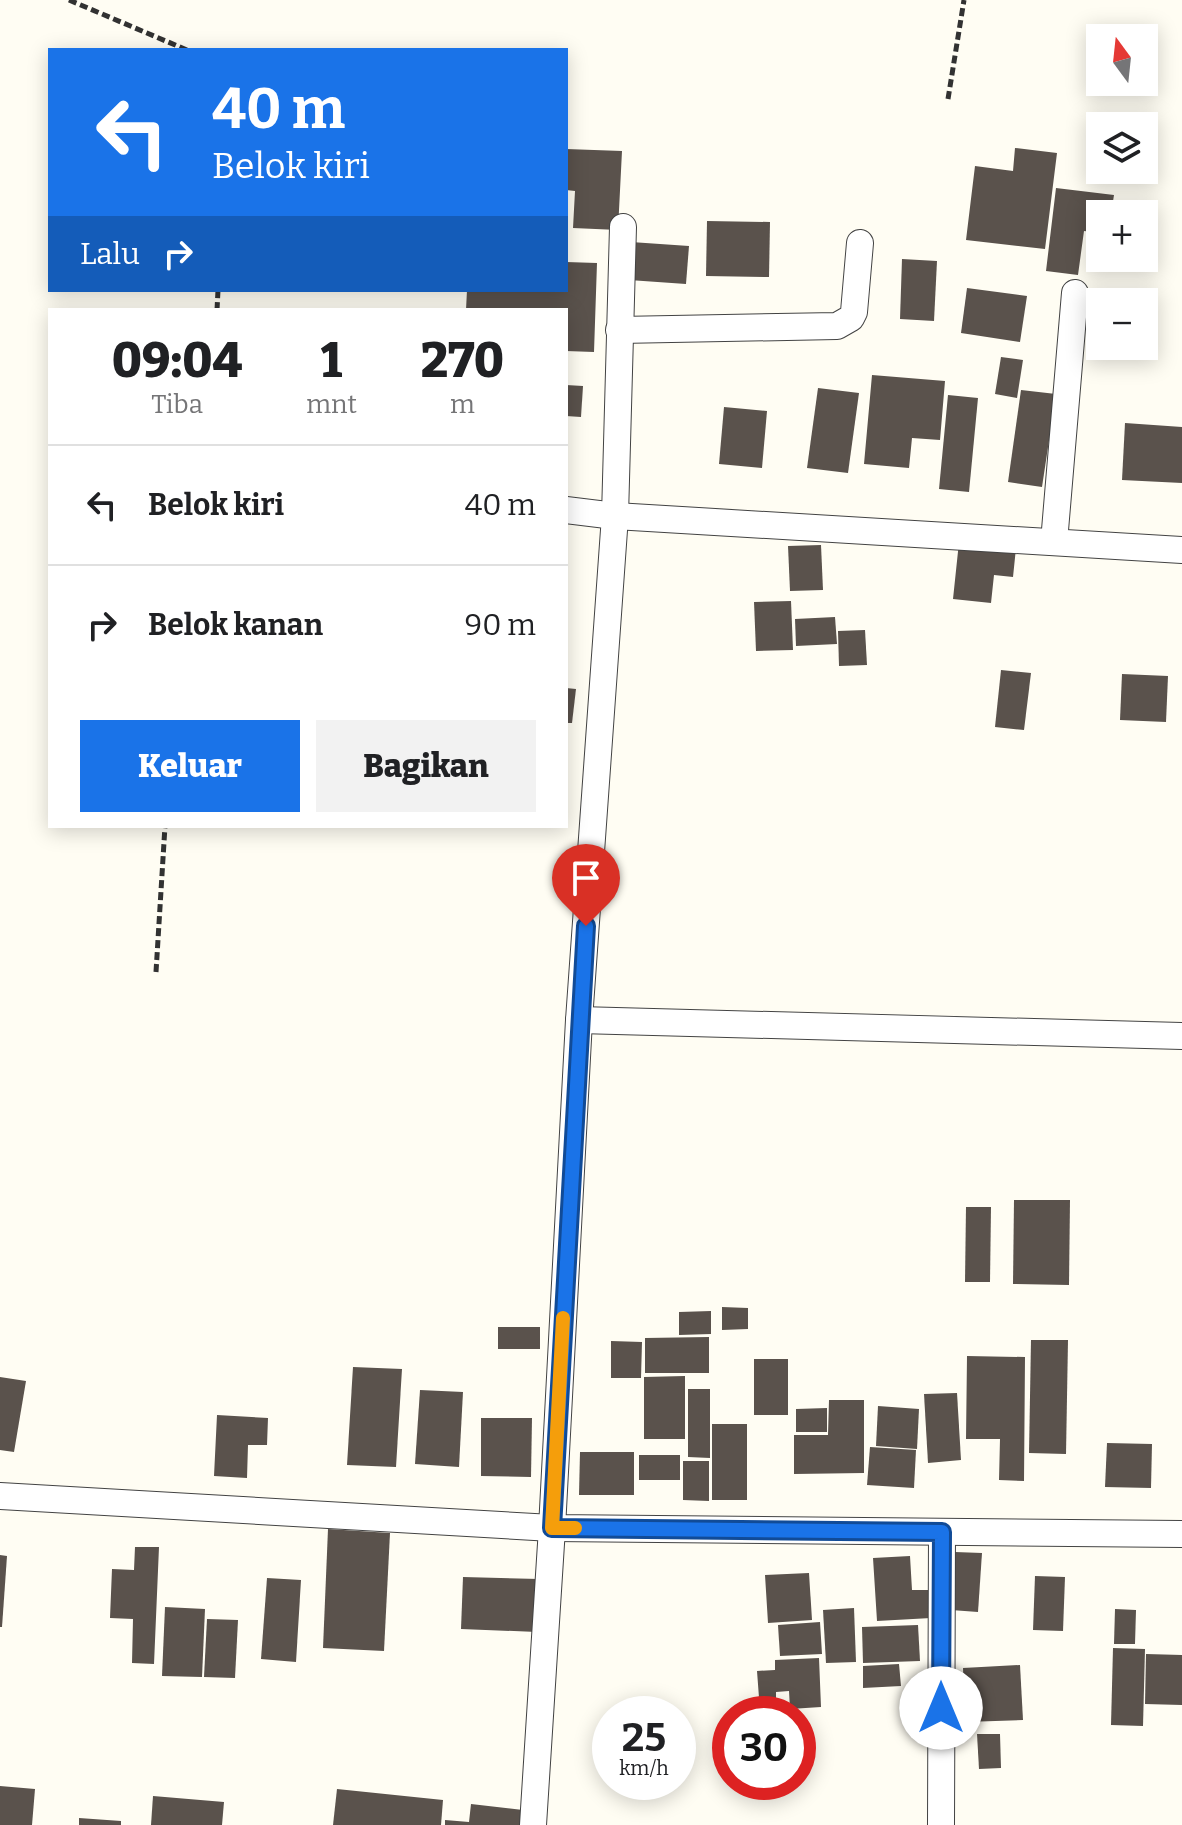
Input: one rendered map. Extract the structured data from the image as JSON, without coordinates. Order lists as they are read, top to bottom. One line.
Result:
{"north":"top","page":{"map_buttons":["+","−"],"turn":["40 m","Belok kiri"],"then":"Lalu","eta":["09:04","Tiba","1","mnt","270","m"],"list":[{"name":"Belok kiri","value":"40 m"},{"name":"Belok kanan","value":"90 m"}],"buttons":["Keluar","Bagikan"],"speed":"25 km/h","limit":"30"}}
